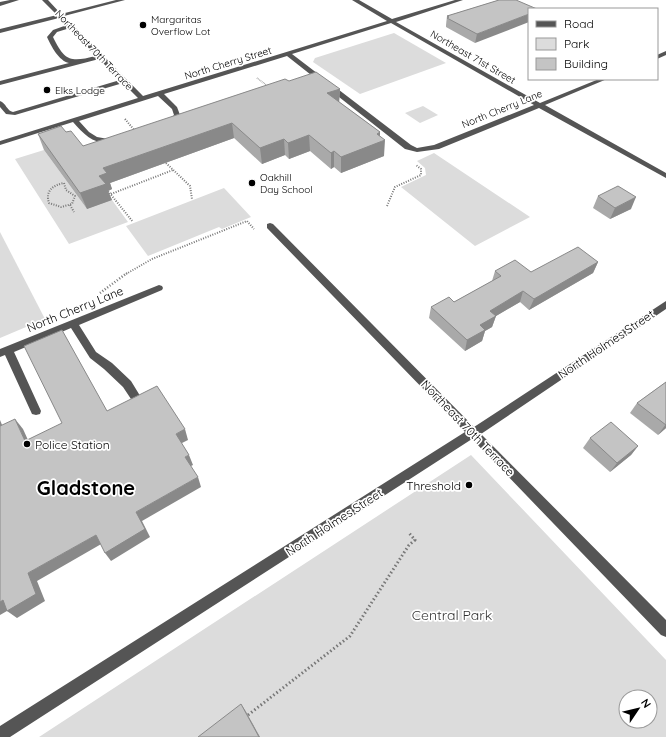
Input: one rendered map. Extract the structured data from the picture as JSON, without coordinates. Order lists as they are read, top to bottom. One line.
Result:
{"streets":{"street":["Northeast 70th Terrace","Northeast 71st Street","North Cherry Street","North Cherry Lane","North Holmes Street"]},"crossings":[["Northeast 70th Terrace","North Cherry Street"],["Northeast 70th Terrace","North Holmes Street"],["Northeast 71st Street","North Cherry Street"],["Northeast 71st Street","North Cherry Lane"]],"districts":["Gladstone"],"parks":["Central Park"],"places":["Margaritas Overflow Lot","Elks Lodge","Oakhill Day School","Police Station","Threshold"],"legend":["Road","Park","Building"],"north":"top right"}
